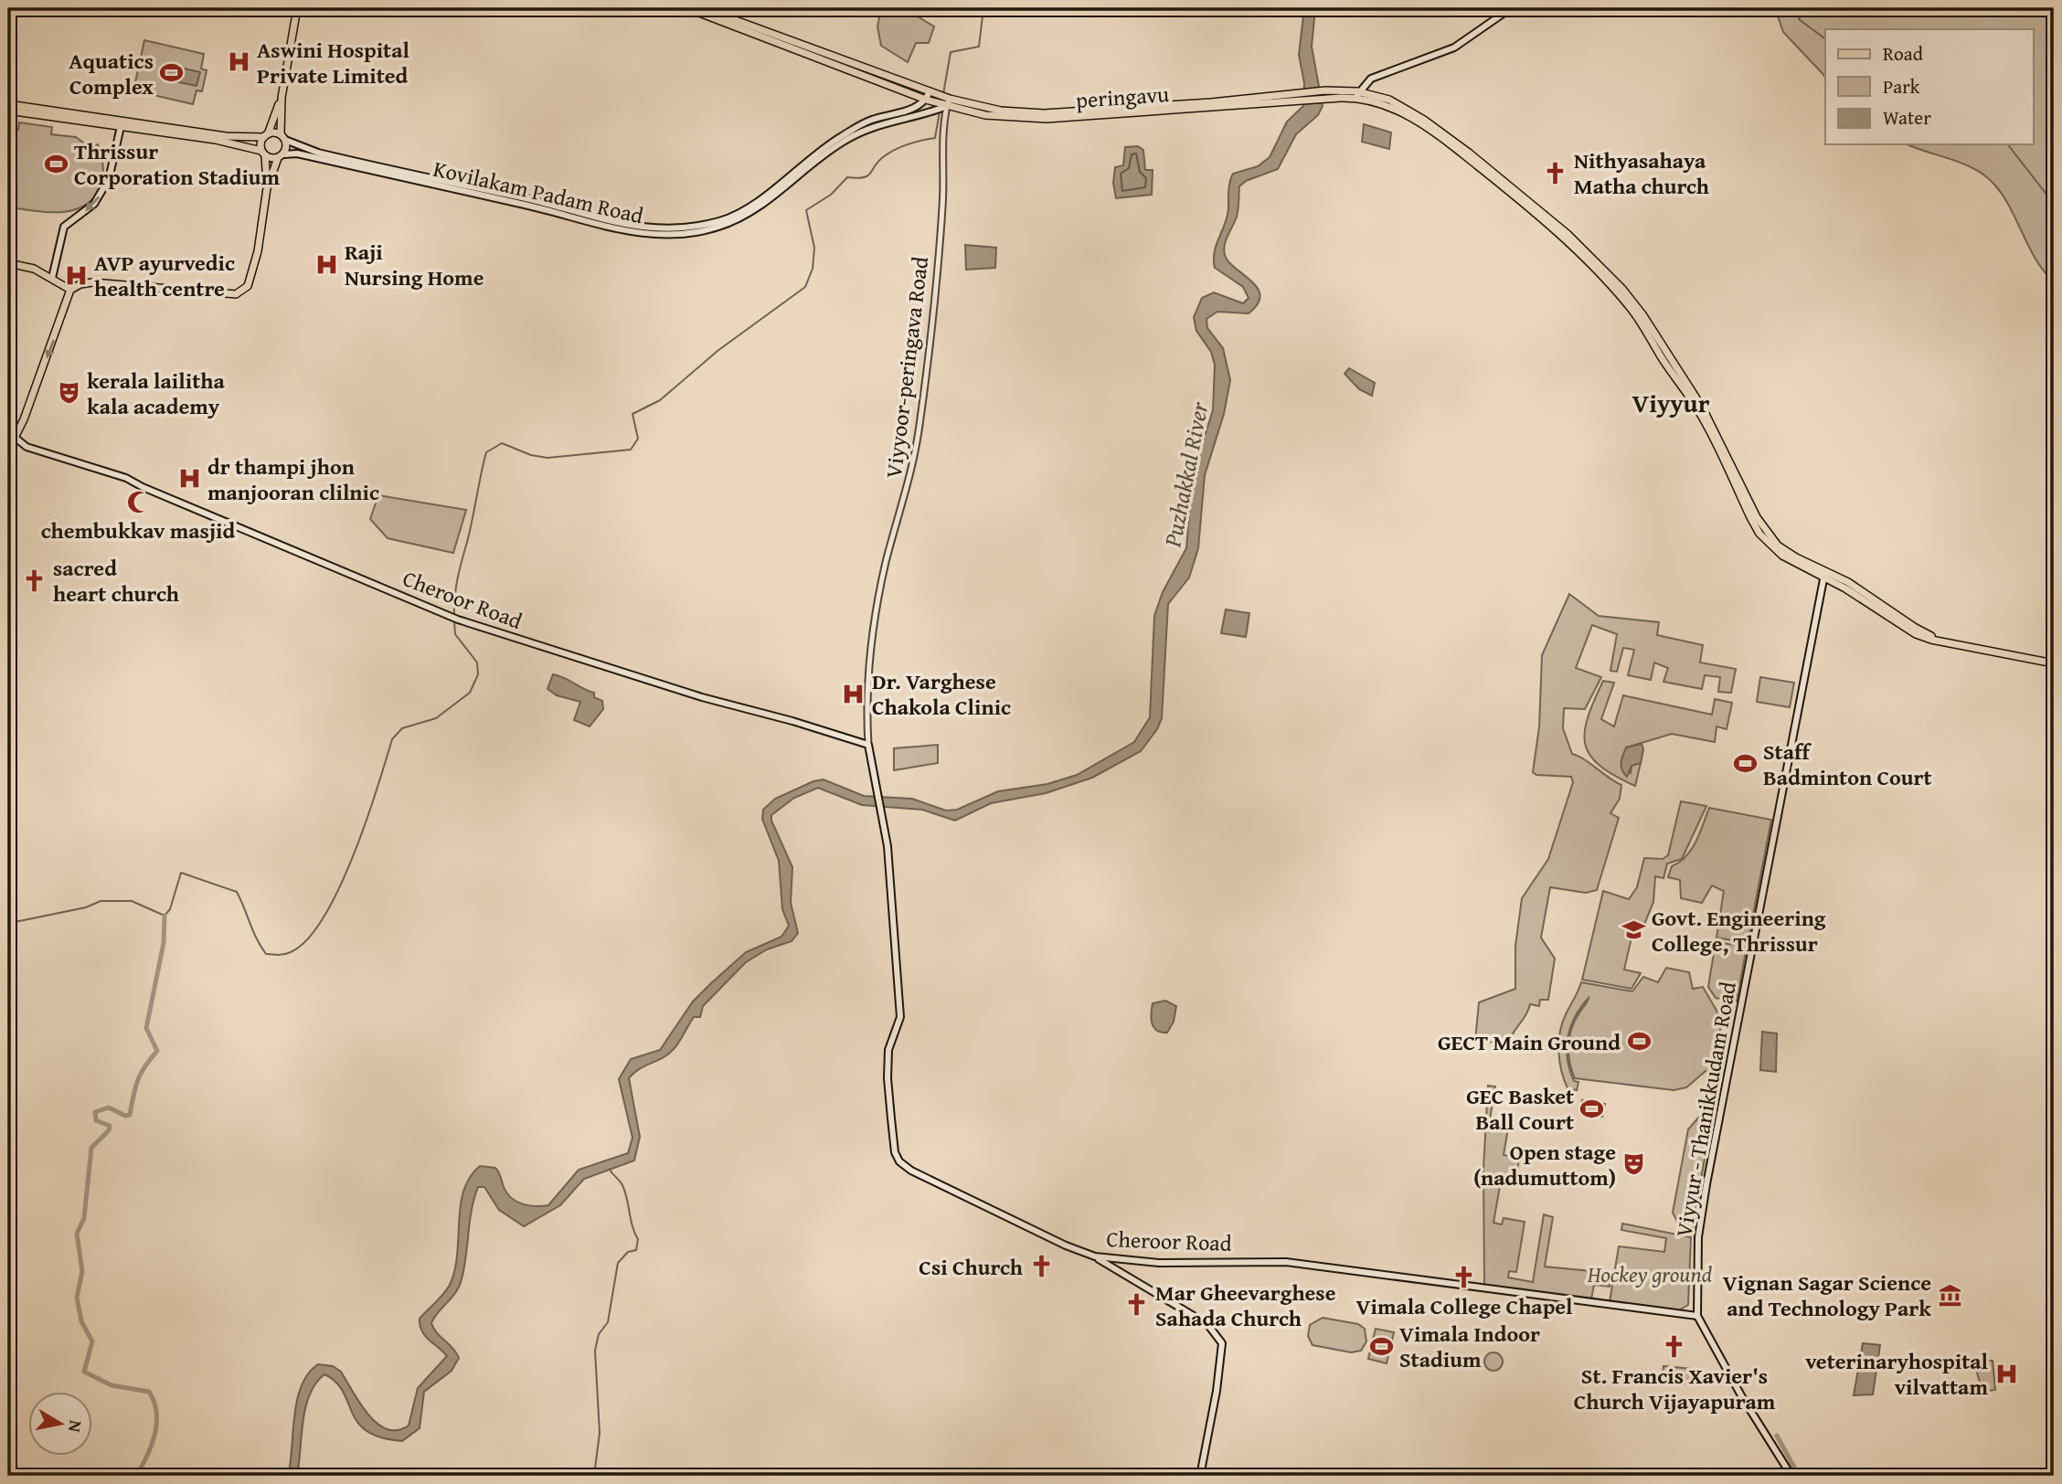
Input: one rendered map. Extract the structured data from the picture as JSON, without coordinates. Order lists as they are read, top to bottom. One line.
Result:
{"streets":{"main road":["peringavu","Kovilakam Padam Road","Cheroor Road","Viyyur - Thanikkudam Road"],"street":["Viyyoor-peringava Road"]},"crossings":[["peringavu","Kovilakam Padam Road"],["peringavu","Viyyoor-peringava Road"],["Kovilakam Padam Road","Viyyoor-peringava Road"],["Viyyoor-peringava Road","Cheroor Road"],["Cheroor Road","Viyyur - Thanikkudam Road"]],"districts":["Viyyur"],"water":["Puzhakkal River"],"parks":["Hockey ground"],"places":{"hospital":["Aswini Hospital Private Limited","Raji Nursing Home","AVP ayurvedic health centre","dr thampi jhon manjooran clilnic","Dr. Varghese Chakola Clinic","veterinaryhospital vilvattam"],"sports":["Aquatics Complex","Thrissur Corporation Stadium","Staff Badminton Court","GECT Main Ground","GEC Basket Ball Court","Vimala Indoor Stadium"],"church":["Nithyasahaya Matha church","sacred heart church","Csi Church","Vimala College Chapel","Mar Gheevarghese Sahada Church","St. Francis Xavier's Church Vijayapuram"],"theatre":["kerala lailitha kala academy","Open stage (nadumuttom)"],"mosque":["chembukkav masjid"],"school or university":["Govt. Engineering College, Thrissur"],"museum":["Vignan Sagar Science and Technology Park"]},"legend":["Road","Park","Water"],"north":"right"}
